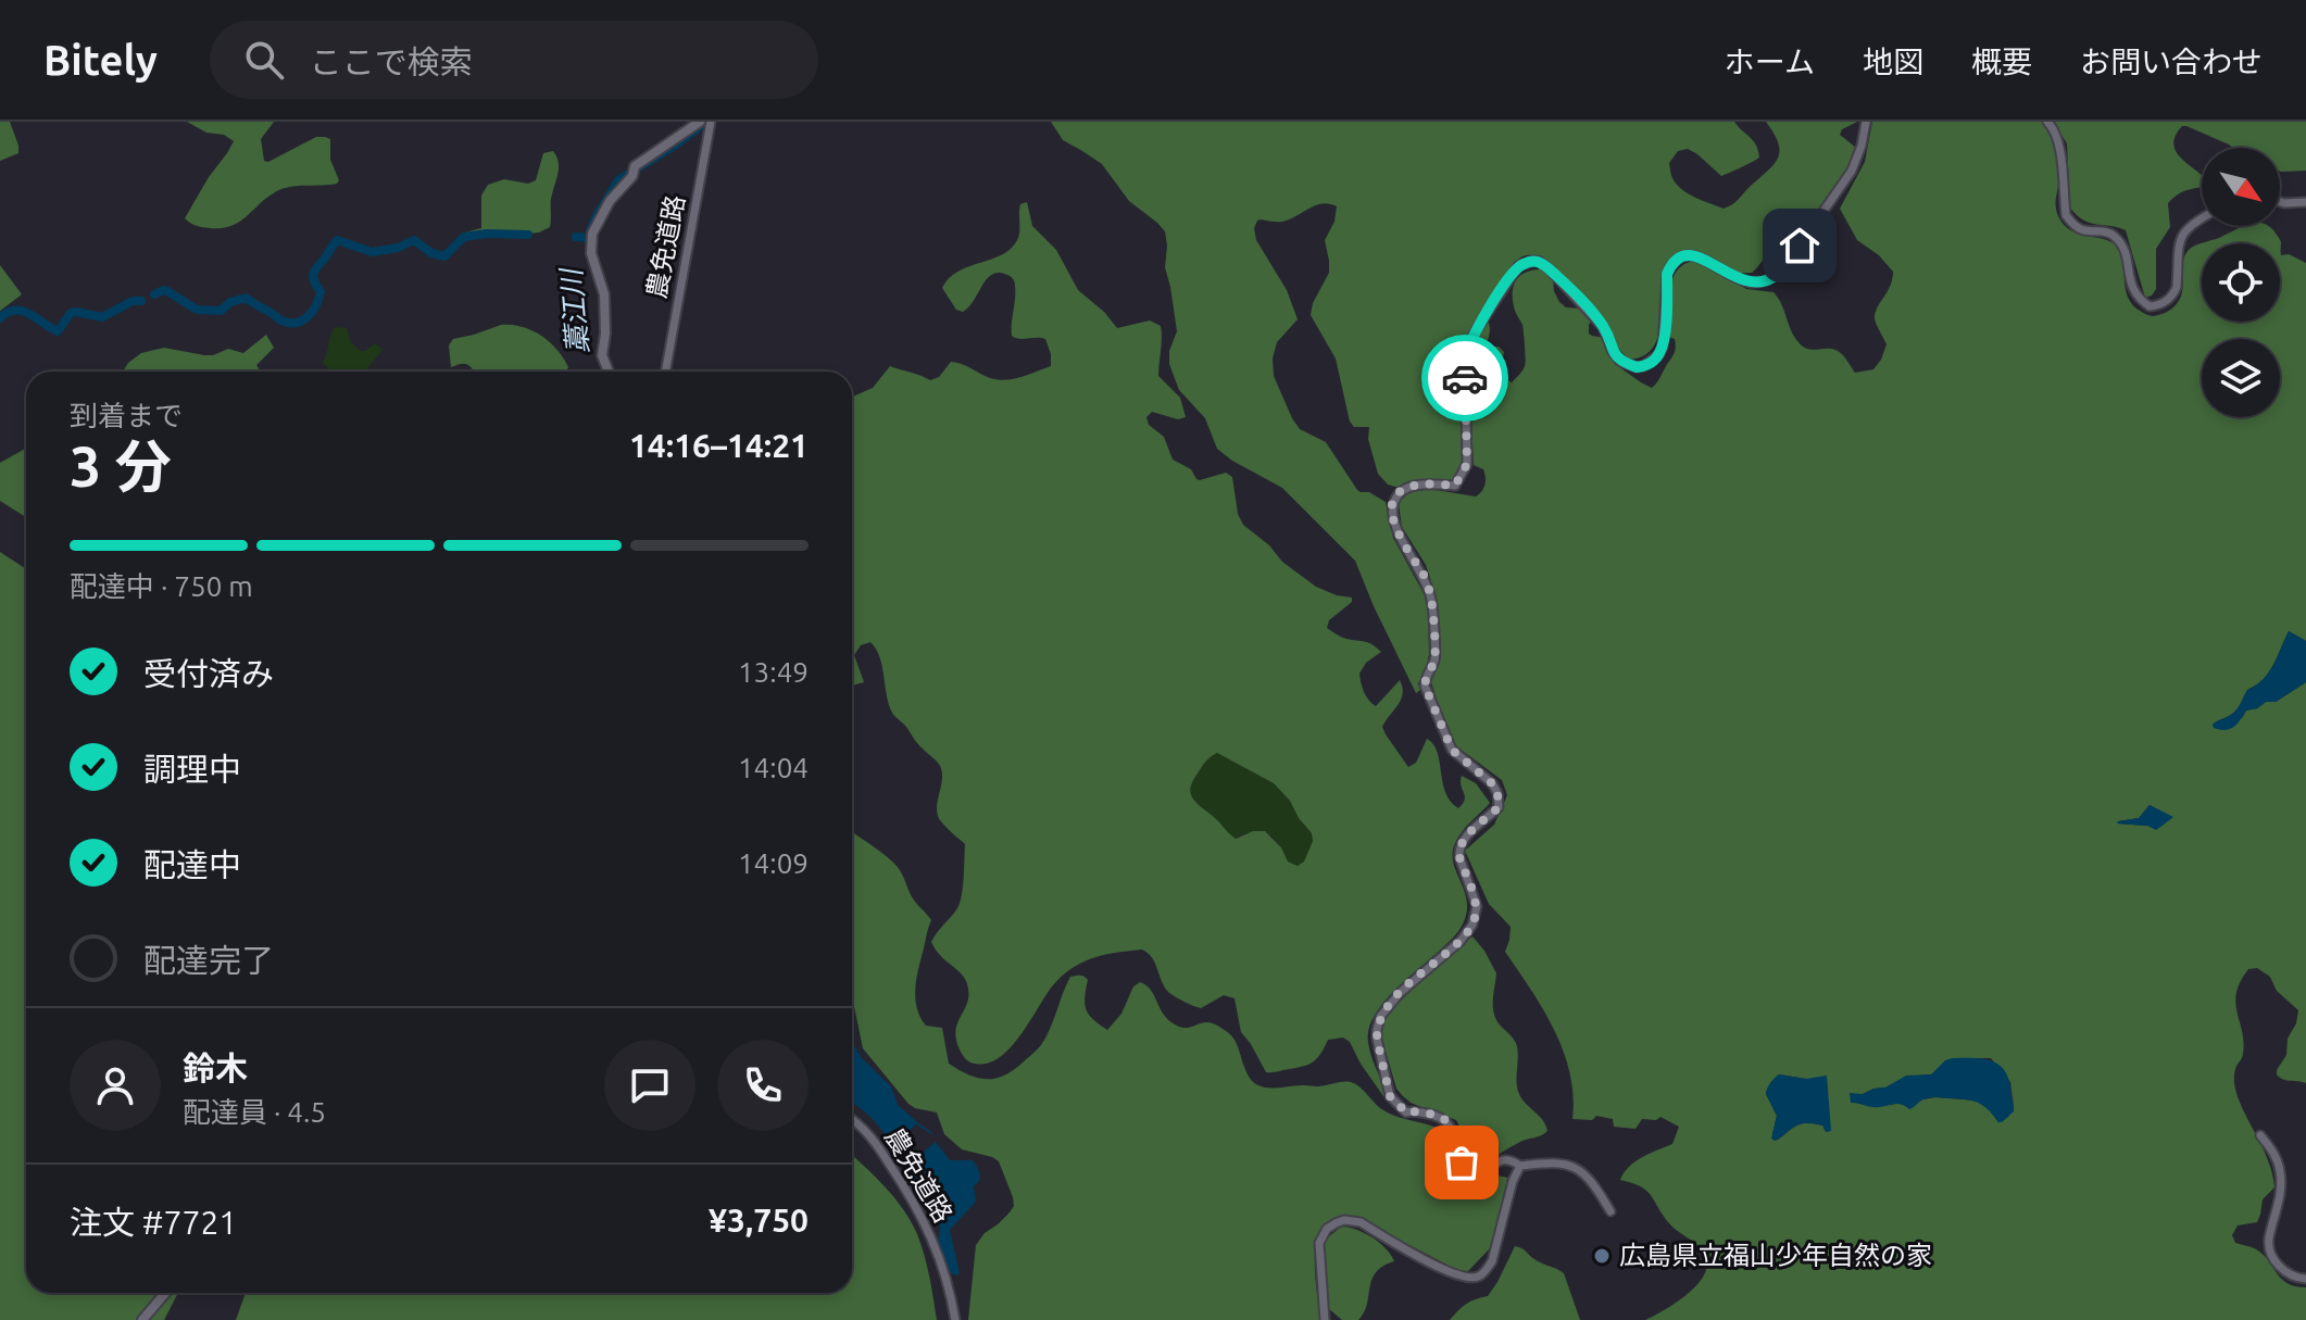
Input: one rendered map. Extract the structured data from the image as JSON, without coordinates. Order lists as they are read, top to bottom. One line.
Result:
{"streets":{"street":["農免道路"]},"water":["藁江川"],"places":["広島県立福山少年自然の家"],"north":"bottom right","page":{"header":"Bitely","search":"ここで検索","nav":["ホーム","地図","概要","お問い合わせ"],"heading":["3 分","到着まで","14:16–14:21"],"panel":["鈴木","配達員 · 4.5","注文 #7721","¥3,750"],"bar":"配達中 · 750 m","list":[["受付済み","13:49"],["調理中","14:04"],["配達中","14:09"],"配達完了"]}}
